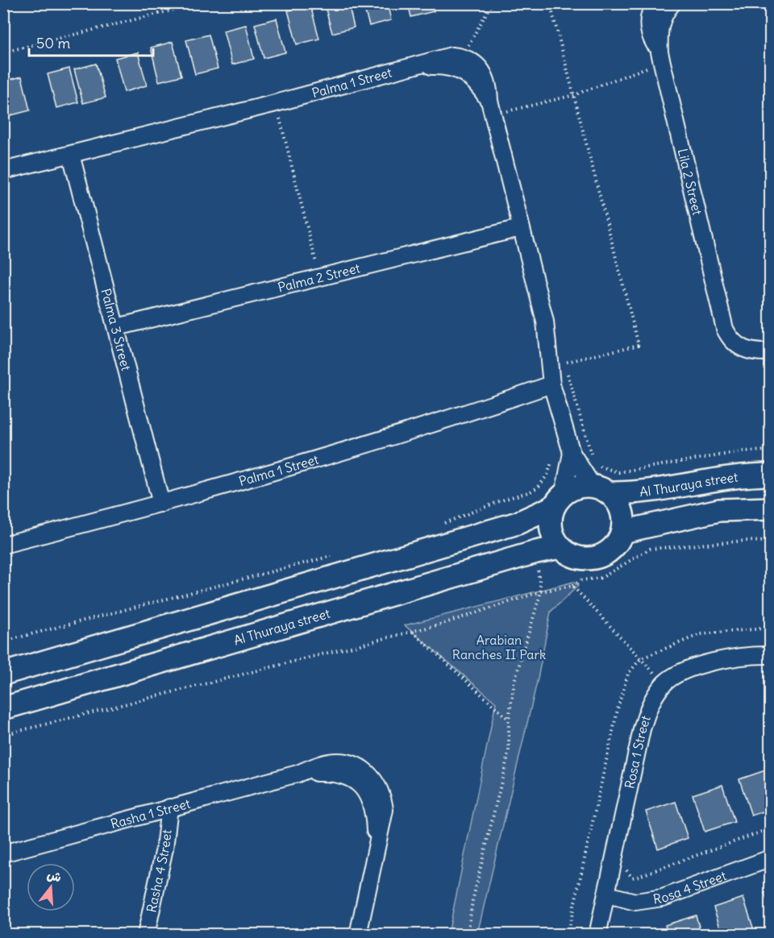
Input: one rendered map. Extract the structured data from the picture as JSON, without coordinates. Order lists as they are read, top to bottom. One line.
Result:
{"streets":{"street":["Palma 1 Street","Lila 2 Street","Palma 2 Street","Palma 3 Street","Al Thuraya street","Rosa 1 Street","Rasha 1 Street","Rasha 4 Street","Rosa 4 Street"]},"crossings":[["Palma 1 Street","Palma 2 Street"],["Palma 1 Street","Palma 3 Street"],["Palma 2 Street","Palma 3 Street"],["Rosa 1 Street","Rosa 4 Street"],["Rasha 1 Street","Rasha 4 Street"]],"parks":["Arabian Ranches II Park"],"scale_bar":"50 m","north":"top"}
